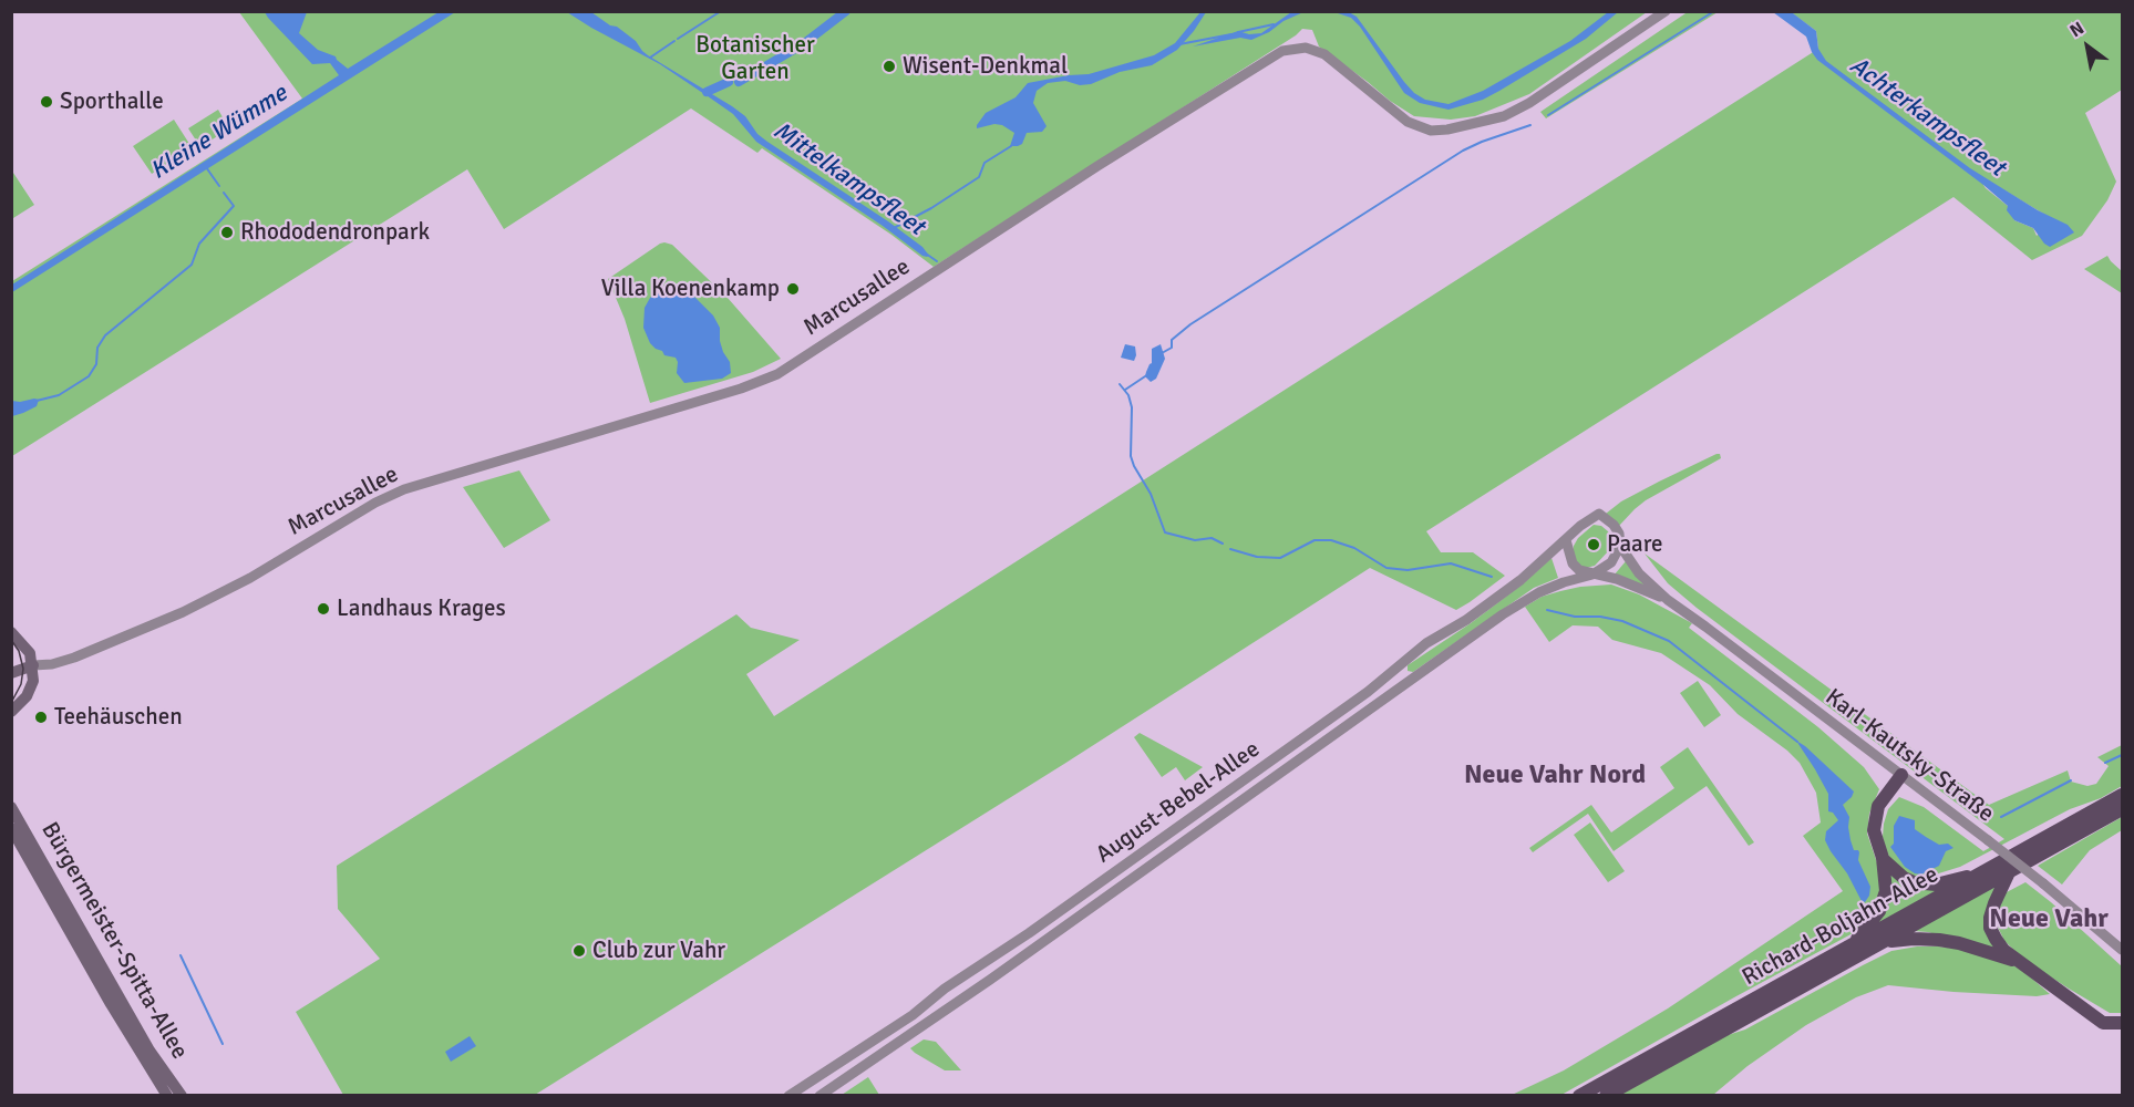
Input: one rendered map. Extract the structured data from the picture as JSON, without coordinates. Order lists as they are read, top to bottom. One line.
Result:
{"streets":{"main road":["Marcusallee","Richard-Boljahn-Allee","Bürgermeister-Spitta-Allee"],"street":["Karl-Kautsky-Straße","August-Bebel-Allee"]},"crossings":[["Karl-Kautsky-Straße","August-Bebel-Allee"]],"districts":["Neue Vahr Nord","Neue Vahr"],"water":["Achterkampsfleet","Kleine Wümme","Mittelkampsfleet"],"parks":["Botanischer Garten"],"places":["Wisent-Denkmal","Sporthalle","Rhododendronpark","Villa Koenenkamp","Paare","Landhaus Krages","Teehäuschen","Club zur Vahr"],"north":"top left"}
